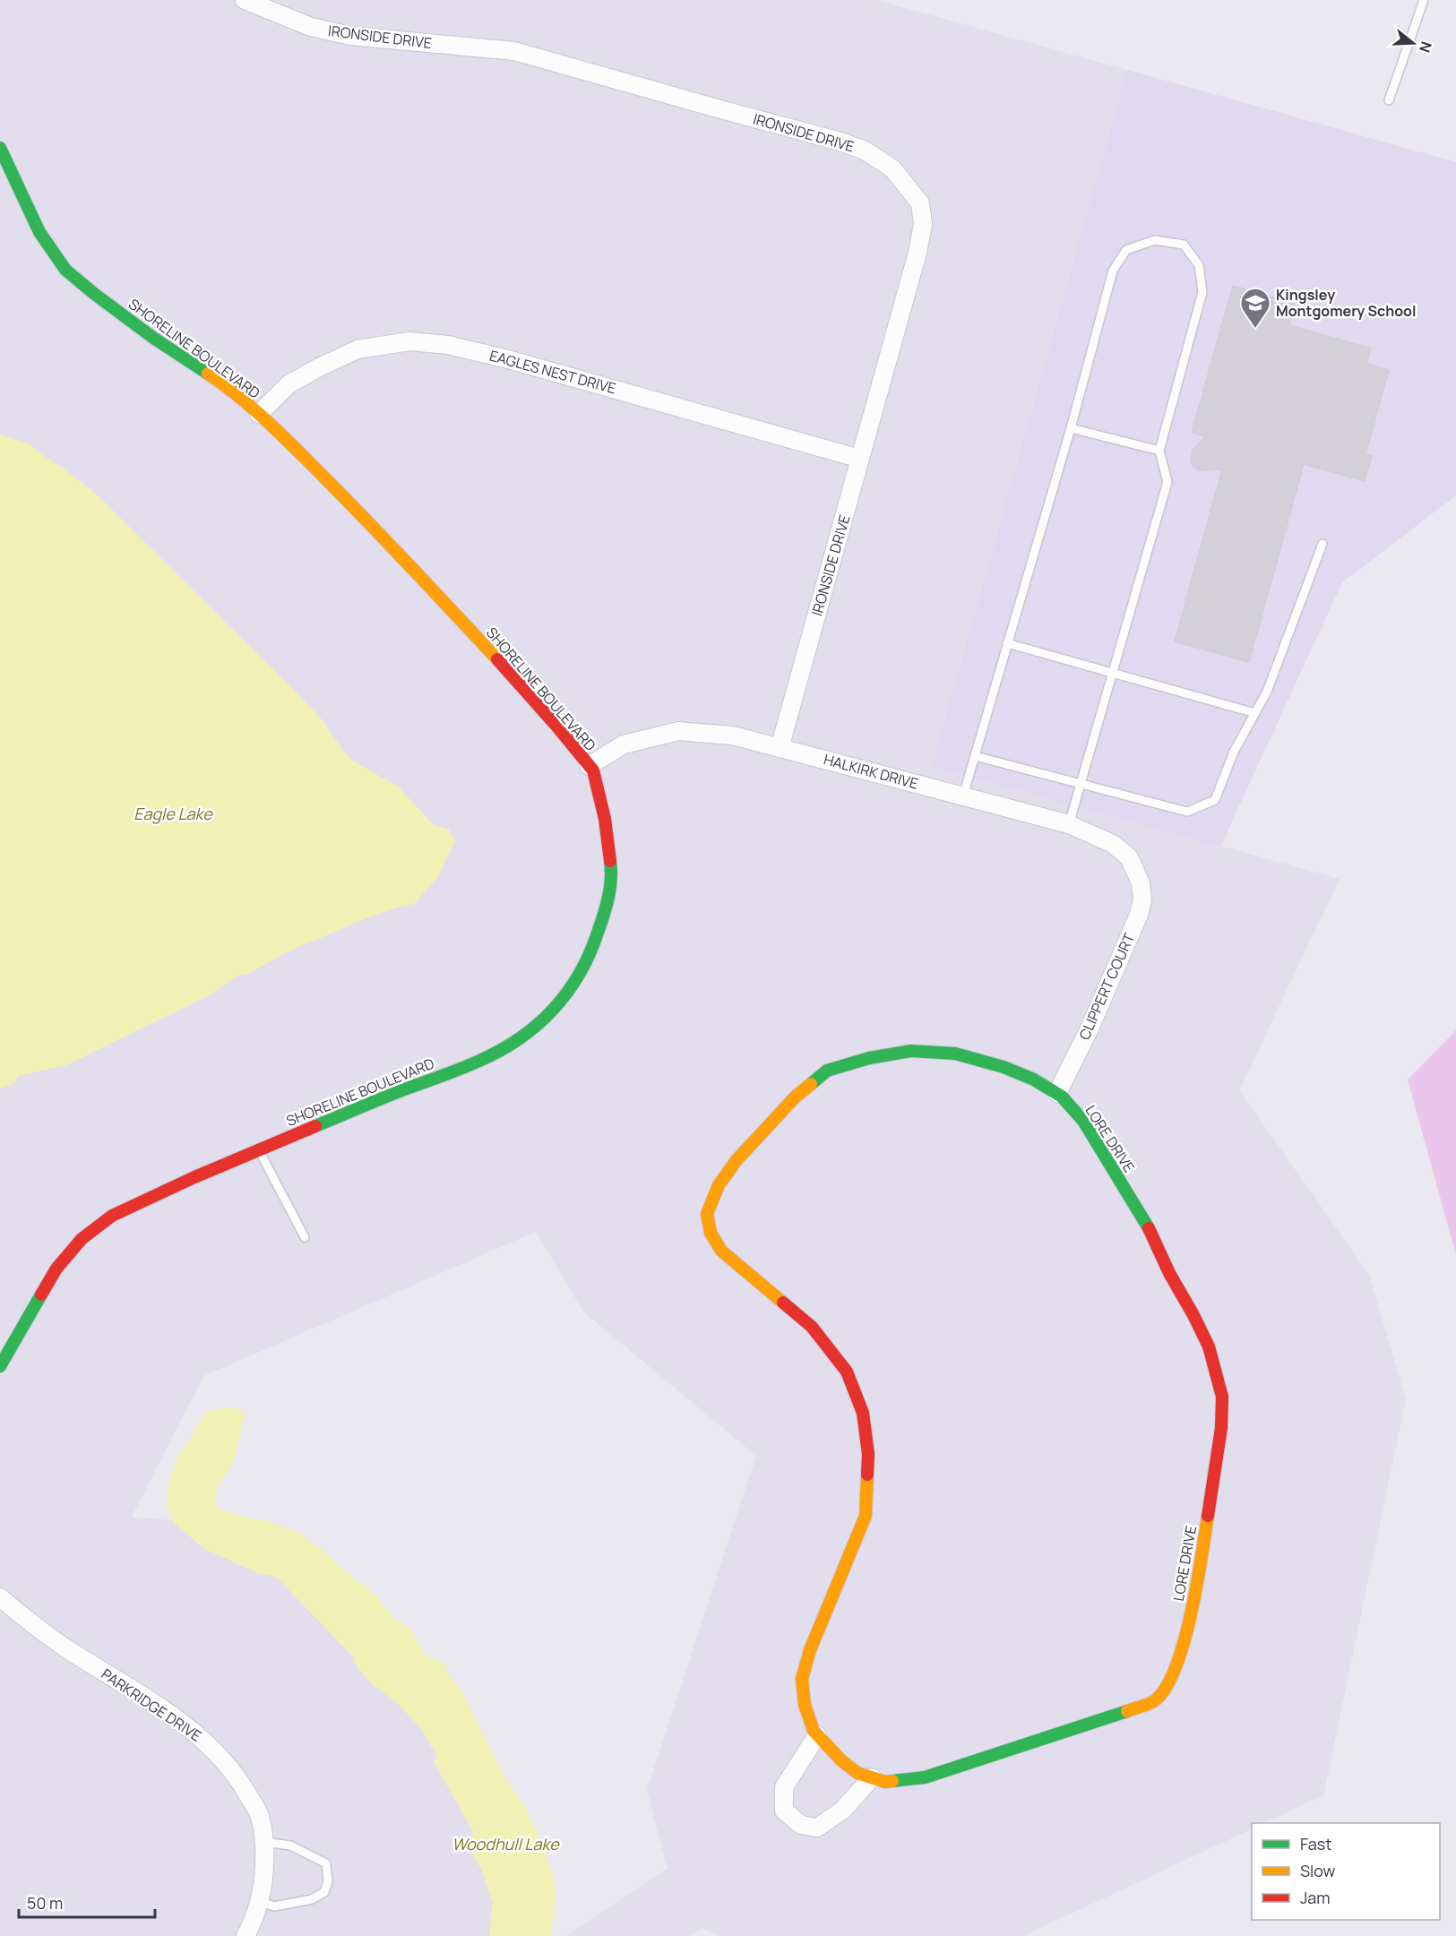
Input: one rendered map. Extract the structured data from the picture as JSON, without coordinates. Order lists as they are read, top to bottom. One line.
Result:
{"streets":{"street":["IRONSIDE DRIVE","SHORELINE BOULEVARD","EAGLES NEST DRIVE","HALKIRK DRIVE","CLIPPERT COURT","LORE DRIVE","PARKRIDGE DRIVE"]},"crossings":[["IRONSIDE DRIVE","EAGLES NEST DRIVE"],["IRONSIDE DRIVE","HALKIRK DRIVE"],["SHORELINE BOULEVARD","EAGLES NEST DRIVE"],["SHORELINE BOULEVARD","HALKIRK DRIVE"],["HALKIRK DRIVE","CLIPPERT COURT"],["CLIPPERT COURT","LORE DRIVE"]],"water":["Eagle Lake","Woodhull Lake"],"places":{"school or university":["Kingsley Montgomery School"]},"legend":["Fast","Slow","Jam"],"scale_bar":"50 m","north":"right"}
